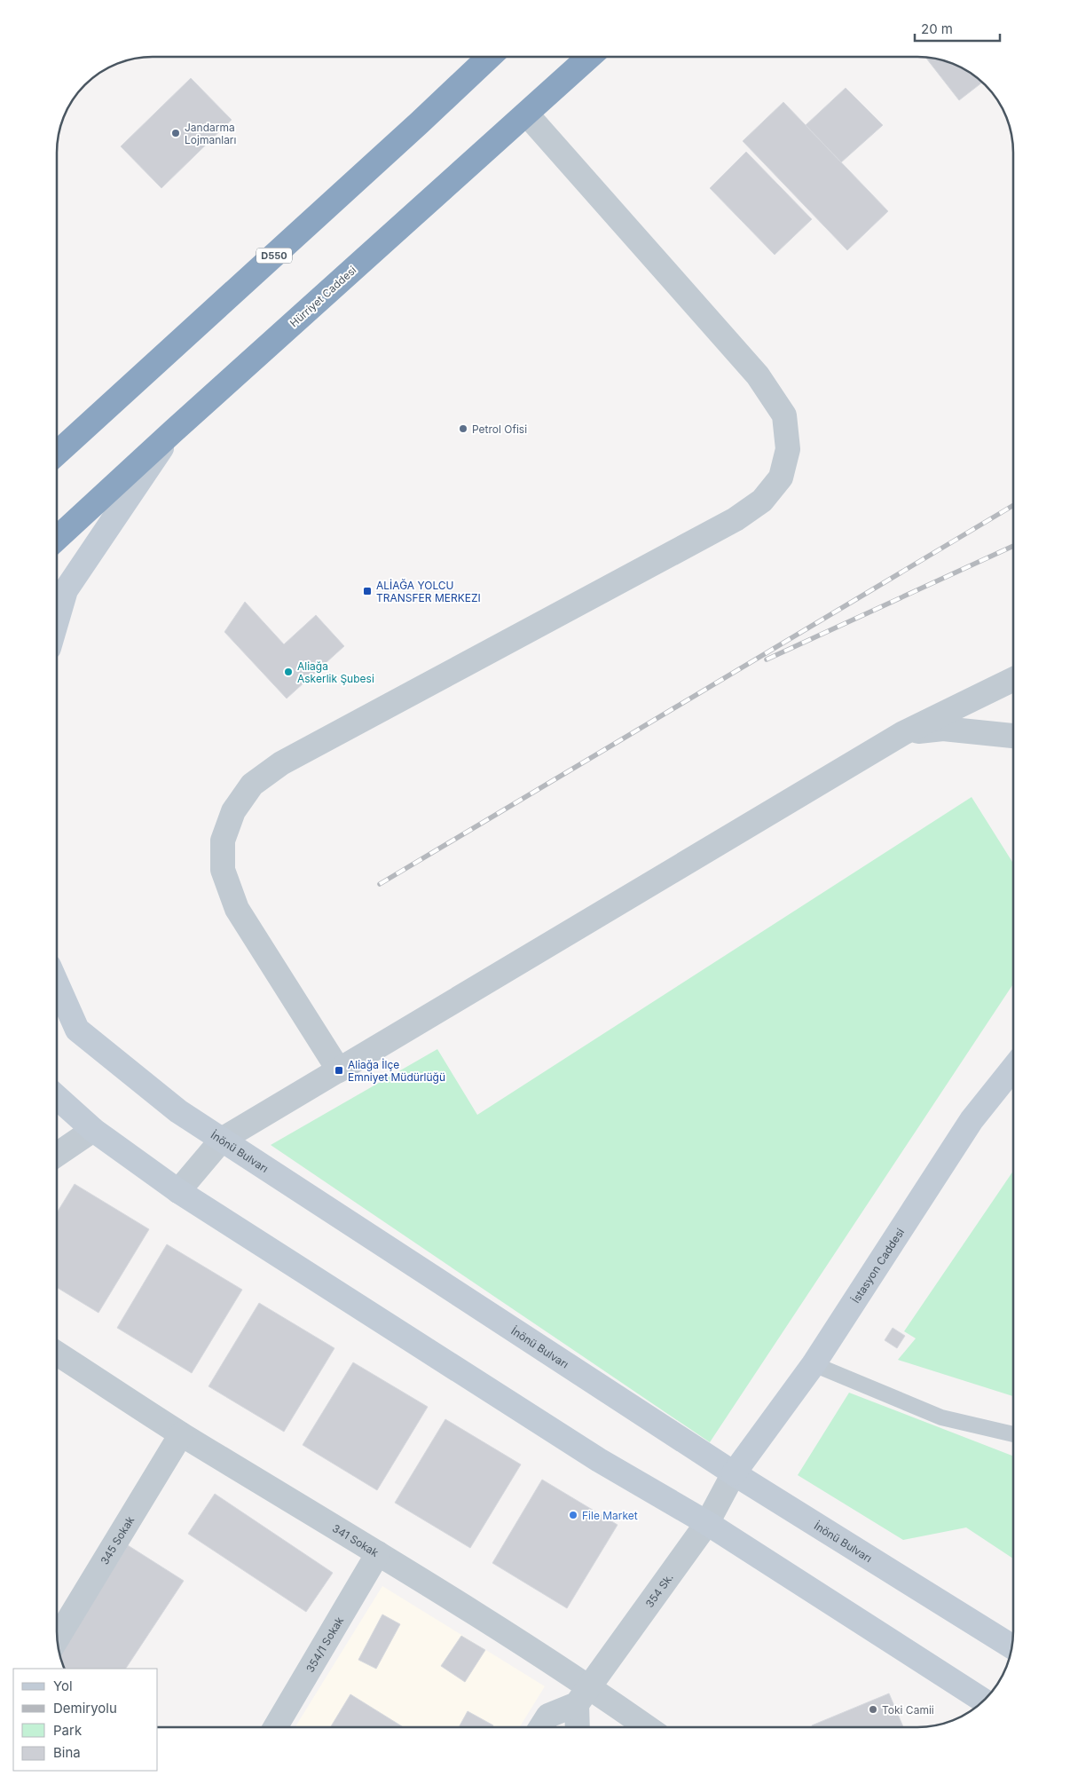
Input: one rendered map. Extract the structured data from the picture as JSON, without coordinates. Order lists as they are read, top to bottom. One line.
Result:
{"streets":{"highway":["D550","Hürriyet Caddesi"],"street":["İnönü Bulvarı","İstasyon Caddesi","341 Sokak","345 Sokak","354 Sk.","354/1 Sokak"]},"crossings":[["İnönü Bulvarı","İstasyon Caddesi"],["İnönü Bulvarı","354 Sk."],["İstasyon Caddesi","354 Sk."],["341 Sokak","345 Sokak"],["341 Sokak","354 Sk."],["341 Sokak","354/1 Sokak"]],"places":{"other":["Jandarma Lojmanları","Petrol Ofisi","Aliağa Askerlik Şubesi","File Market","Toki Camii"],"transit":["ALİAĞA YOLCU TRANSFER MERKEZI","Aliağa İlçe Emniyet Müdürlüğü"]},"legend":["Yol","Demiryolu","Park","Bina"],"scale_bar":"20 m"}
